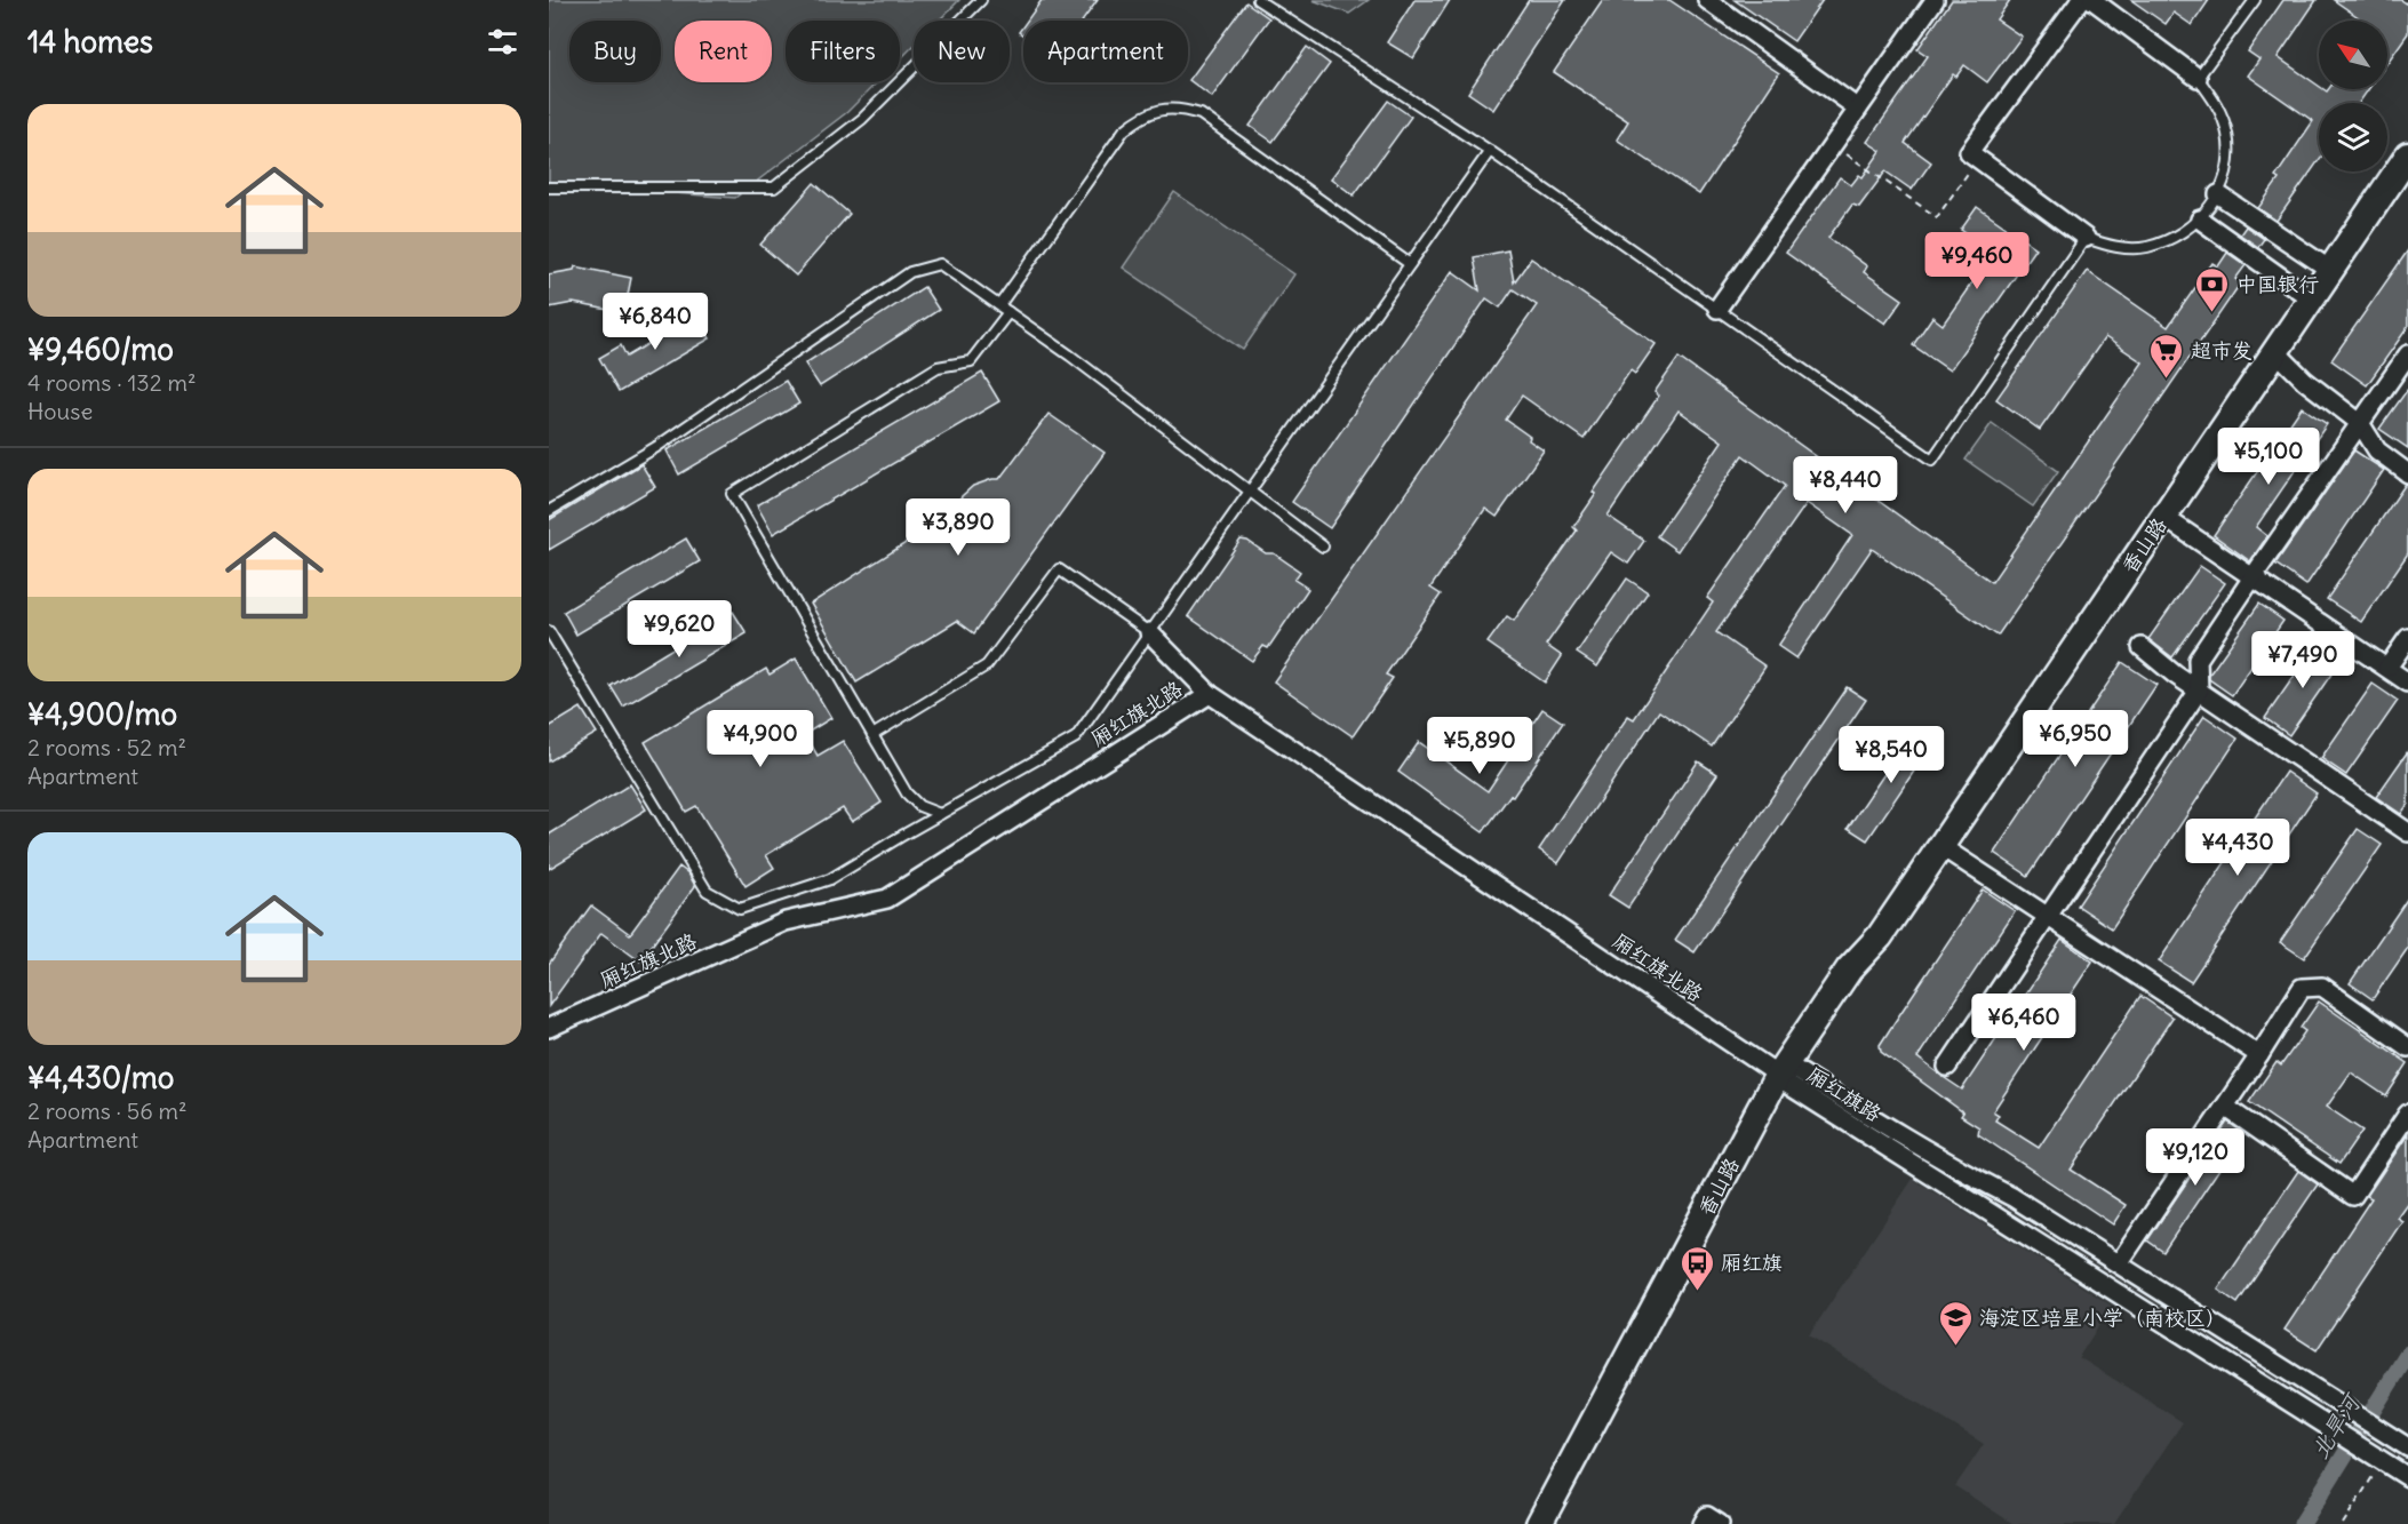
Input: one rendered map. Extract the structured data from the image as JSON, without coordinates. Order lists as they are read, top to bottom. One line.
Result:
{"streets":{"street":["香山路","厢红旗北路","厢红旗路"]},"crossings":[["香山路","厢红旗北路"],["香山路","厢红旗路"],["厢红旗北路","厢红旗路"]],"water":["北旱河"],"places":{"bank":["中国银行"],"supermarket":["超市发"],"bus stop":["厢红旗"],"school or university":["海淀区培星小学（南校区）"]},"north":"top left","page":{"heading":"14 homes","chip":["Buy","Rent","Filters","New","Apartment"],"list":[{"name":"¥9,460/mo","note":"4 rooms · 132 m² · House"},{"name":"¥4,900/mo","note":"2 rooms · 52 m² · Apartment"},{"name":"¥4,430/mo","note":"2 rooms · 56 m² · Apartment"}],"price":["¥9,460","¥6,840","¥5,100","¥8,440","¥3,890","¥9,620","¥7,490","¥4,900","¥6,950","¥5,890","¥8,540","¥4,430","¥6,460","¥9,120"]}}
